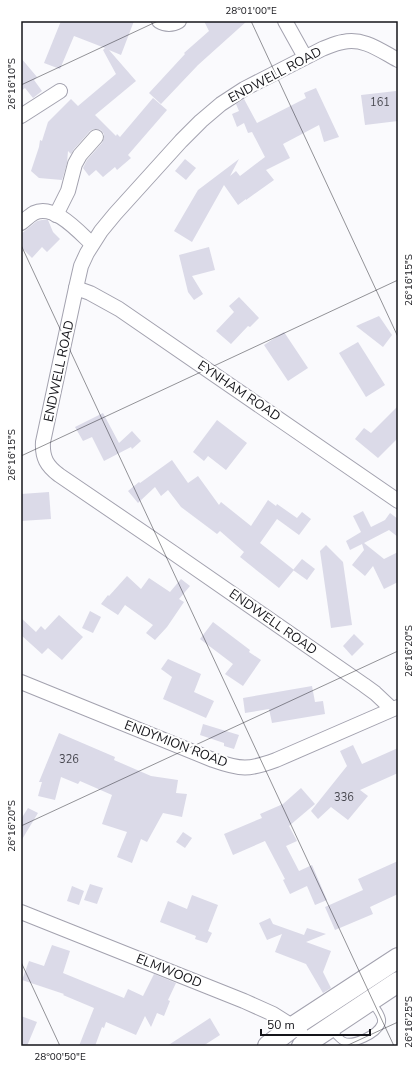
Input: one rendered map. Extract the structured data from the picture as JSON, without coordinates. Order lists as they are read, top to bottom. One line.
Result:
{"streets":{"street":["ENDWELL ROAD","EYNHAM ROAD","ENDYMION ROAD","ELMWOOD"]},"crossings":[["ENDWELL ROAD","EYNHAM ROAD"],["ENDWELL ROAD","ENDYMION ROAD"]],"house_numbers":["161","326","336"],"scale_bar":"50 m","coordinates":["28°01'00\"E","26°16'10\"S","26°16'15\"S","26°16'20\"S","26°16'25\"S","28°00'50\"E"]}
